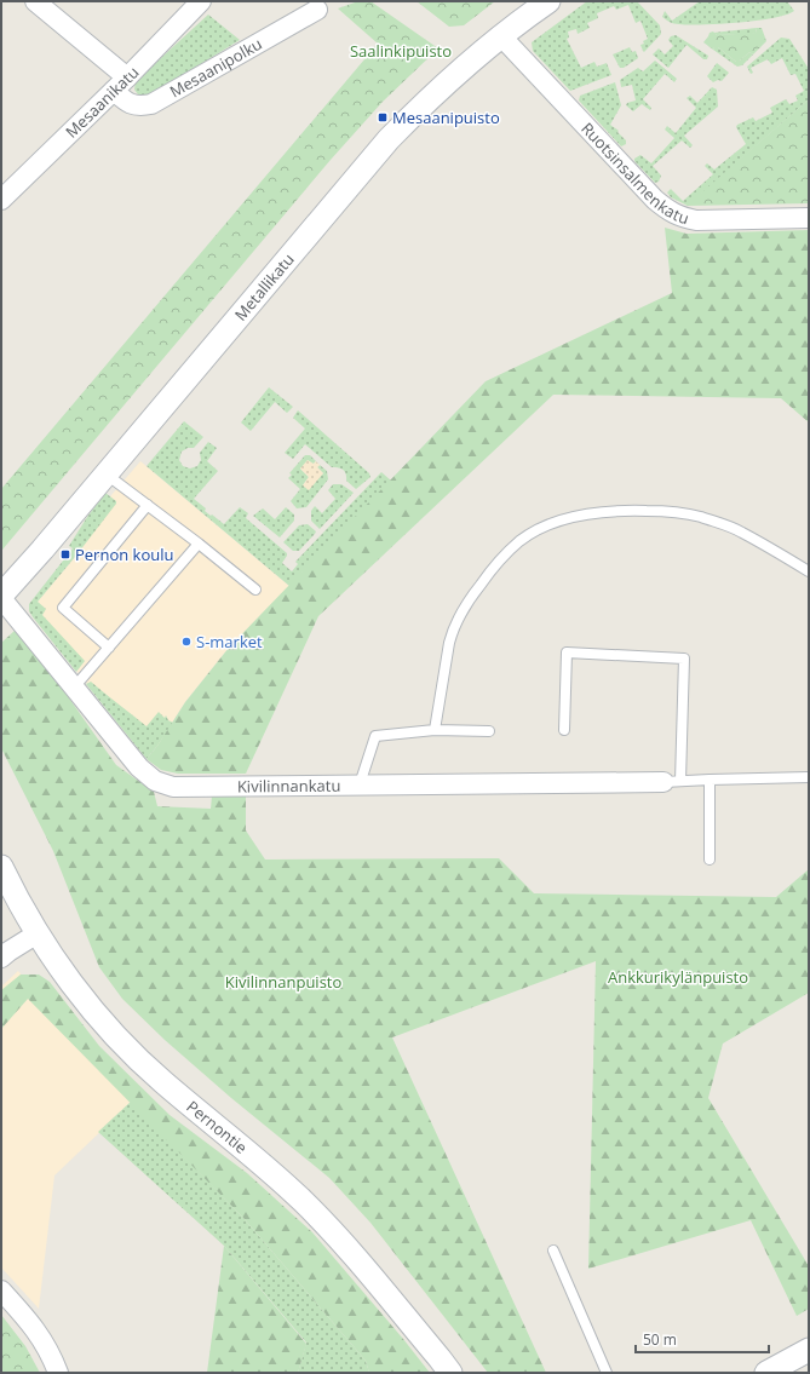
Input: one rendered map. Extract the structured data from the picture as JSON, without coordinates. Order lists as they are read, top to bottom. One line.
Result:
{"streets":{"street":["Mesaanipolku","Mesaanikatu","Ruotsinsalmenkatu","Metallikatu","Kivilinnankatu","Pernontie"]},"crossings":[["Mesaanipolku","Mesaanikatu"],["Ruotsinsalmenkatu","Metallikatu"],["Metallikatu","Kivilinnankatu"]],"parks":["Saalinkipuisto","Ankkurikylänpuisto","Kivilinnanpuisto"],"places":{"transit":["Mesaanipuisto","Pernon koulu"],"other":["S-market"]},"scale_bar":"50 m"}
